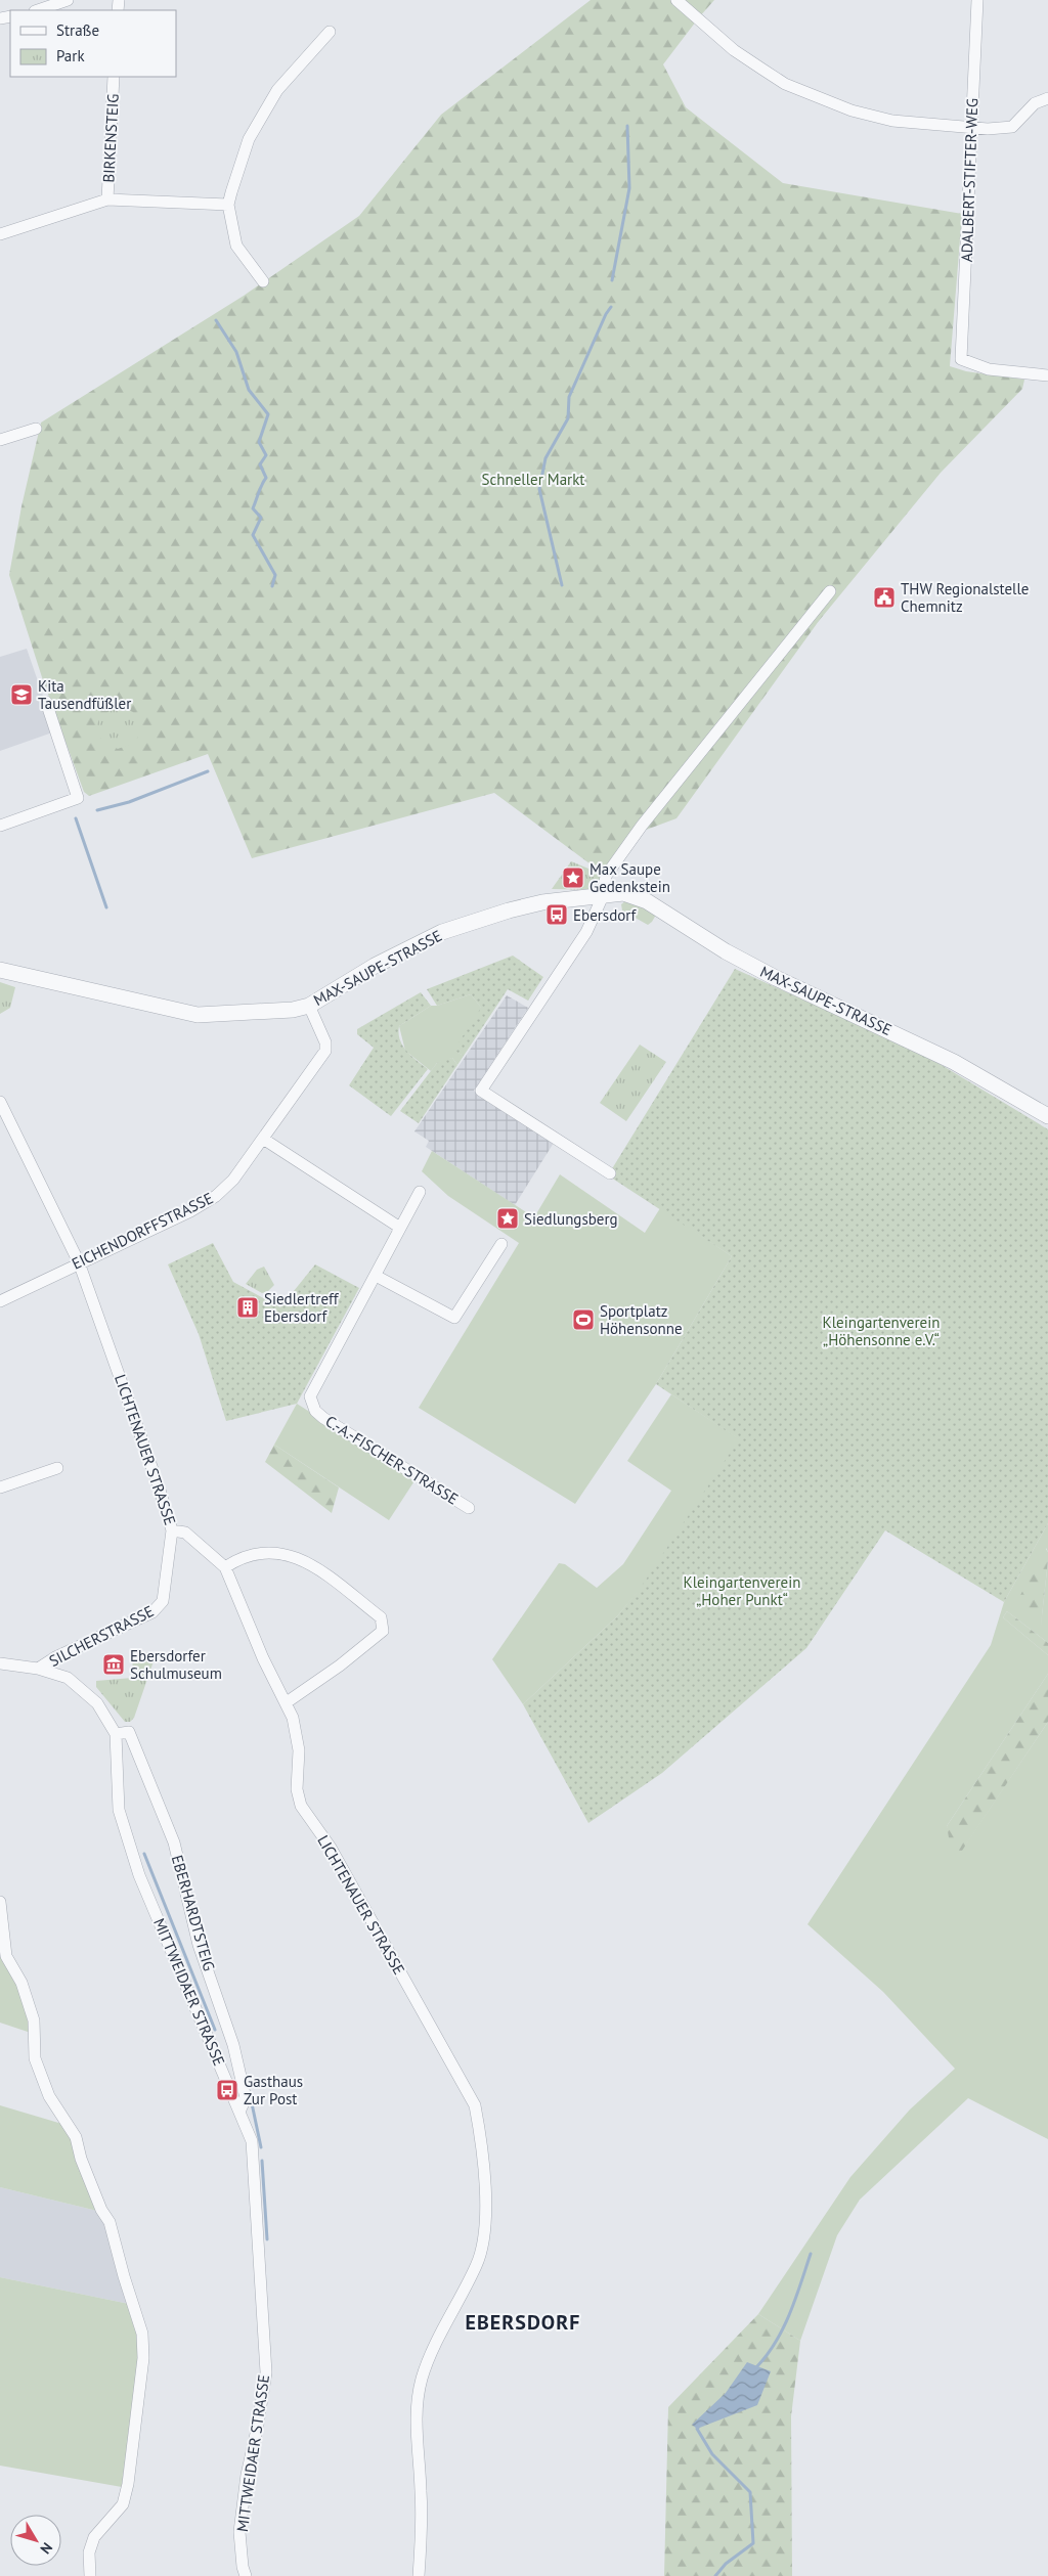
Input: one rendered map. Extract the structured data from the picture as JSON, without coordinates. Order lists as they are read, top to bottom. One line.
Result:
{"streets":{"street":["BIRKENSTEIG","ADALBERT-STIFTER-WEG","MAX-SAUPE-STRASSE","EICHENDORFFSTRASSE","LICHTENAUER STRASSE","C.-A.-FISCHER-STRASSE","SILCHERSTRASSE","EBERHARDTSTEIG","MITTWEIDAER STRASSE"]},"crossings":[["MAX-SAUPE-STRASSE","EICHENDORFFSTRASSE"],["EICHENDORFFSTRASSE","LICHTENAUER STRASSE"],["LICHTENAUER STRASSE","SILCHERSTRASSE"],["EBERHARDTSTEIG","MITTWEIDAER STRASSE"]],"districts":["EBERSDORF"],"parks":["Schneller Markt","Kleingartenverein „Höhensonne e.V.“","Kleingartenverein „Hoher Punkt“"],"places":{"public building":["THW Regionalstelle Chemnitz"],"school or university":["Kita Tausendfüßler"],"place":["Max Saupe Gedenkstein","Siedlungsberg"],"bus stop":["Ebersdorf","Gasthaus Zur Post"],"building":["Siedlertreff Ebersdorf"],"sports":["Sportplatz Höhensonne"],"museum":["Ebersdorfer Schulmuseum"]},"legend":["Straße","Park"],"north":"bottom right"}
